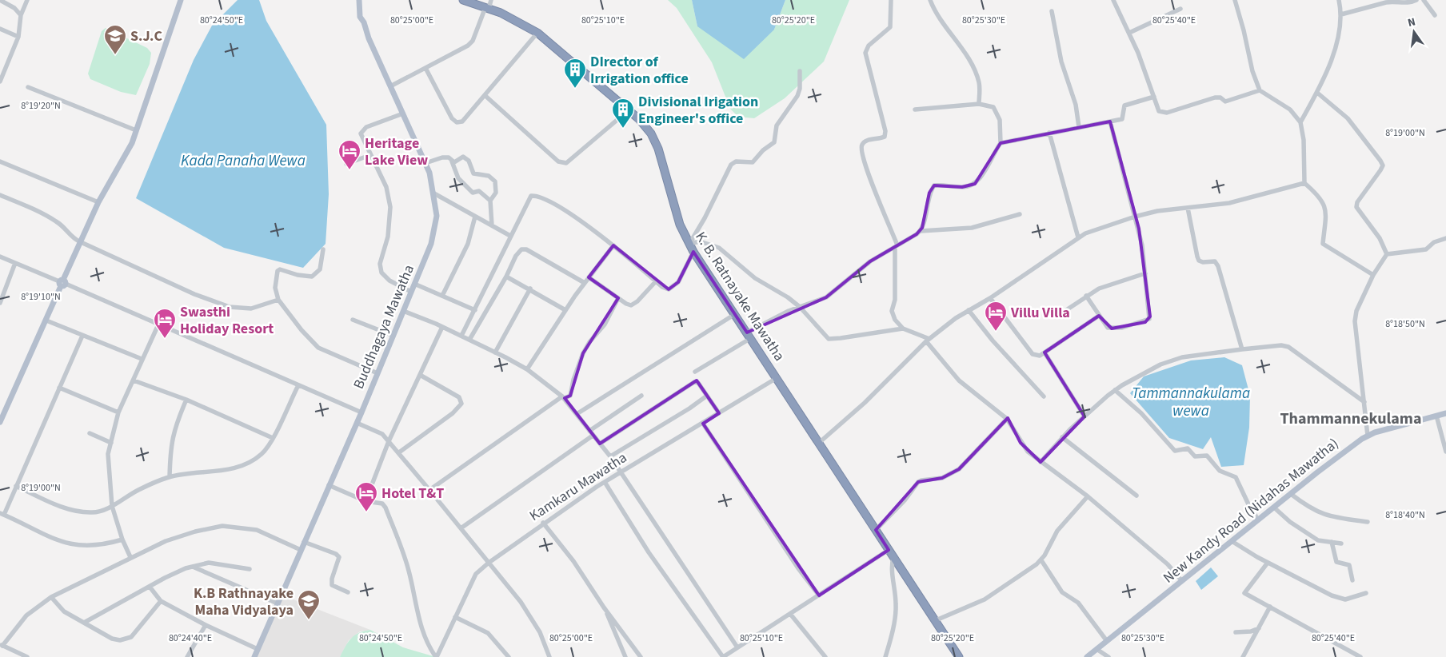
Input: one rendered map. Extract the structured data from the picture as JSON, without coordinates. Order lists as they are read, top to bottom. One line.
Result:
{"streets":{"highway":["K. B. Ratnayake Mawatha"],"main road":["Buddhagaya Mawatha","New Kandy Road (Nidahas Mawatha)"],"street":["Kamkaru Mawatha"]},"crossings":[["K. B. Ratnayake Mawatha","Kamkaru Mawatha"]],"districts":["Thammannekulama"],"water":["Kada Panaha Wewa","Tammannakulama wewa"],"places":{"school or university":["S.J.C","K.B Rathnayake Maha Vidyalaya"],"building":["DIrector of Irrigation office","Divisional Irigation Engineer's office"],"hotel":["Heritage Lake View","Villu Villa","Swasthi Holiday Resort","Hotel T&T"]},"north":"top","coordinates":["80°24'50\"E","80°25'00\"E","80°25'10\"E","80°25'20\"E","80°25'30\"E","80°25'40\"E","8°19'20\"N","8°19'00\"N","8°19'10\"N","8°18'50\"N","8°18'40\"N","80°24'40\"E"]}
